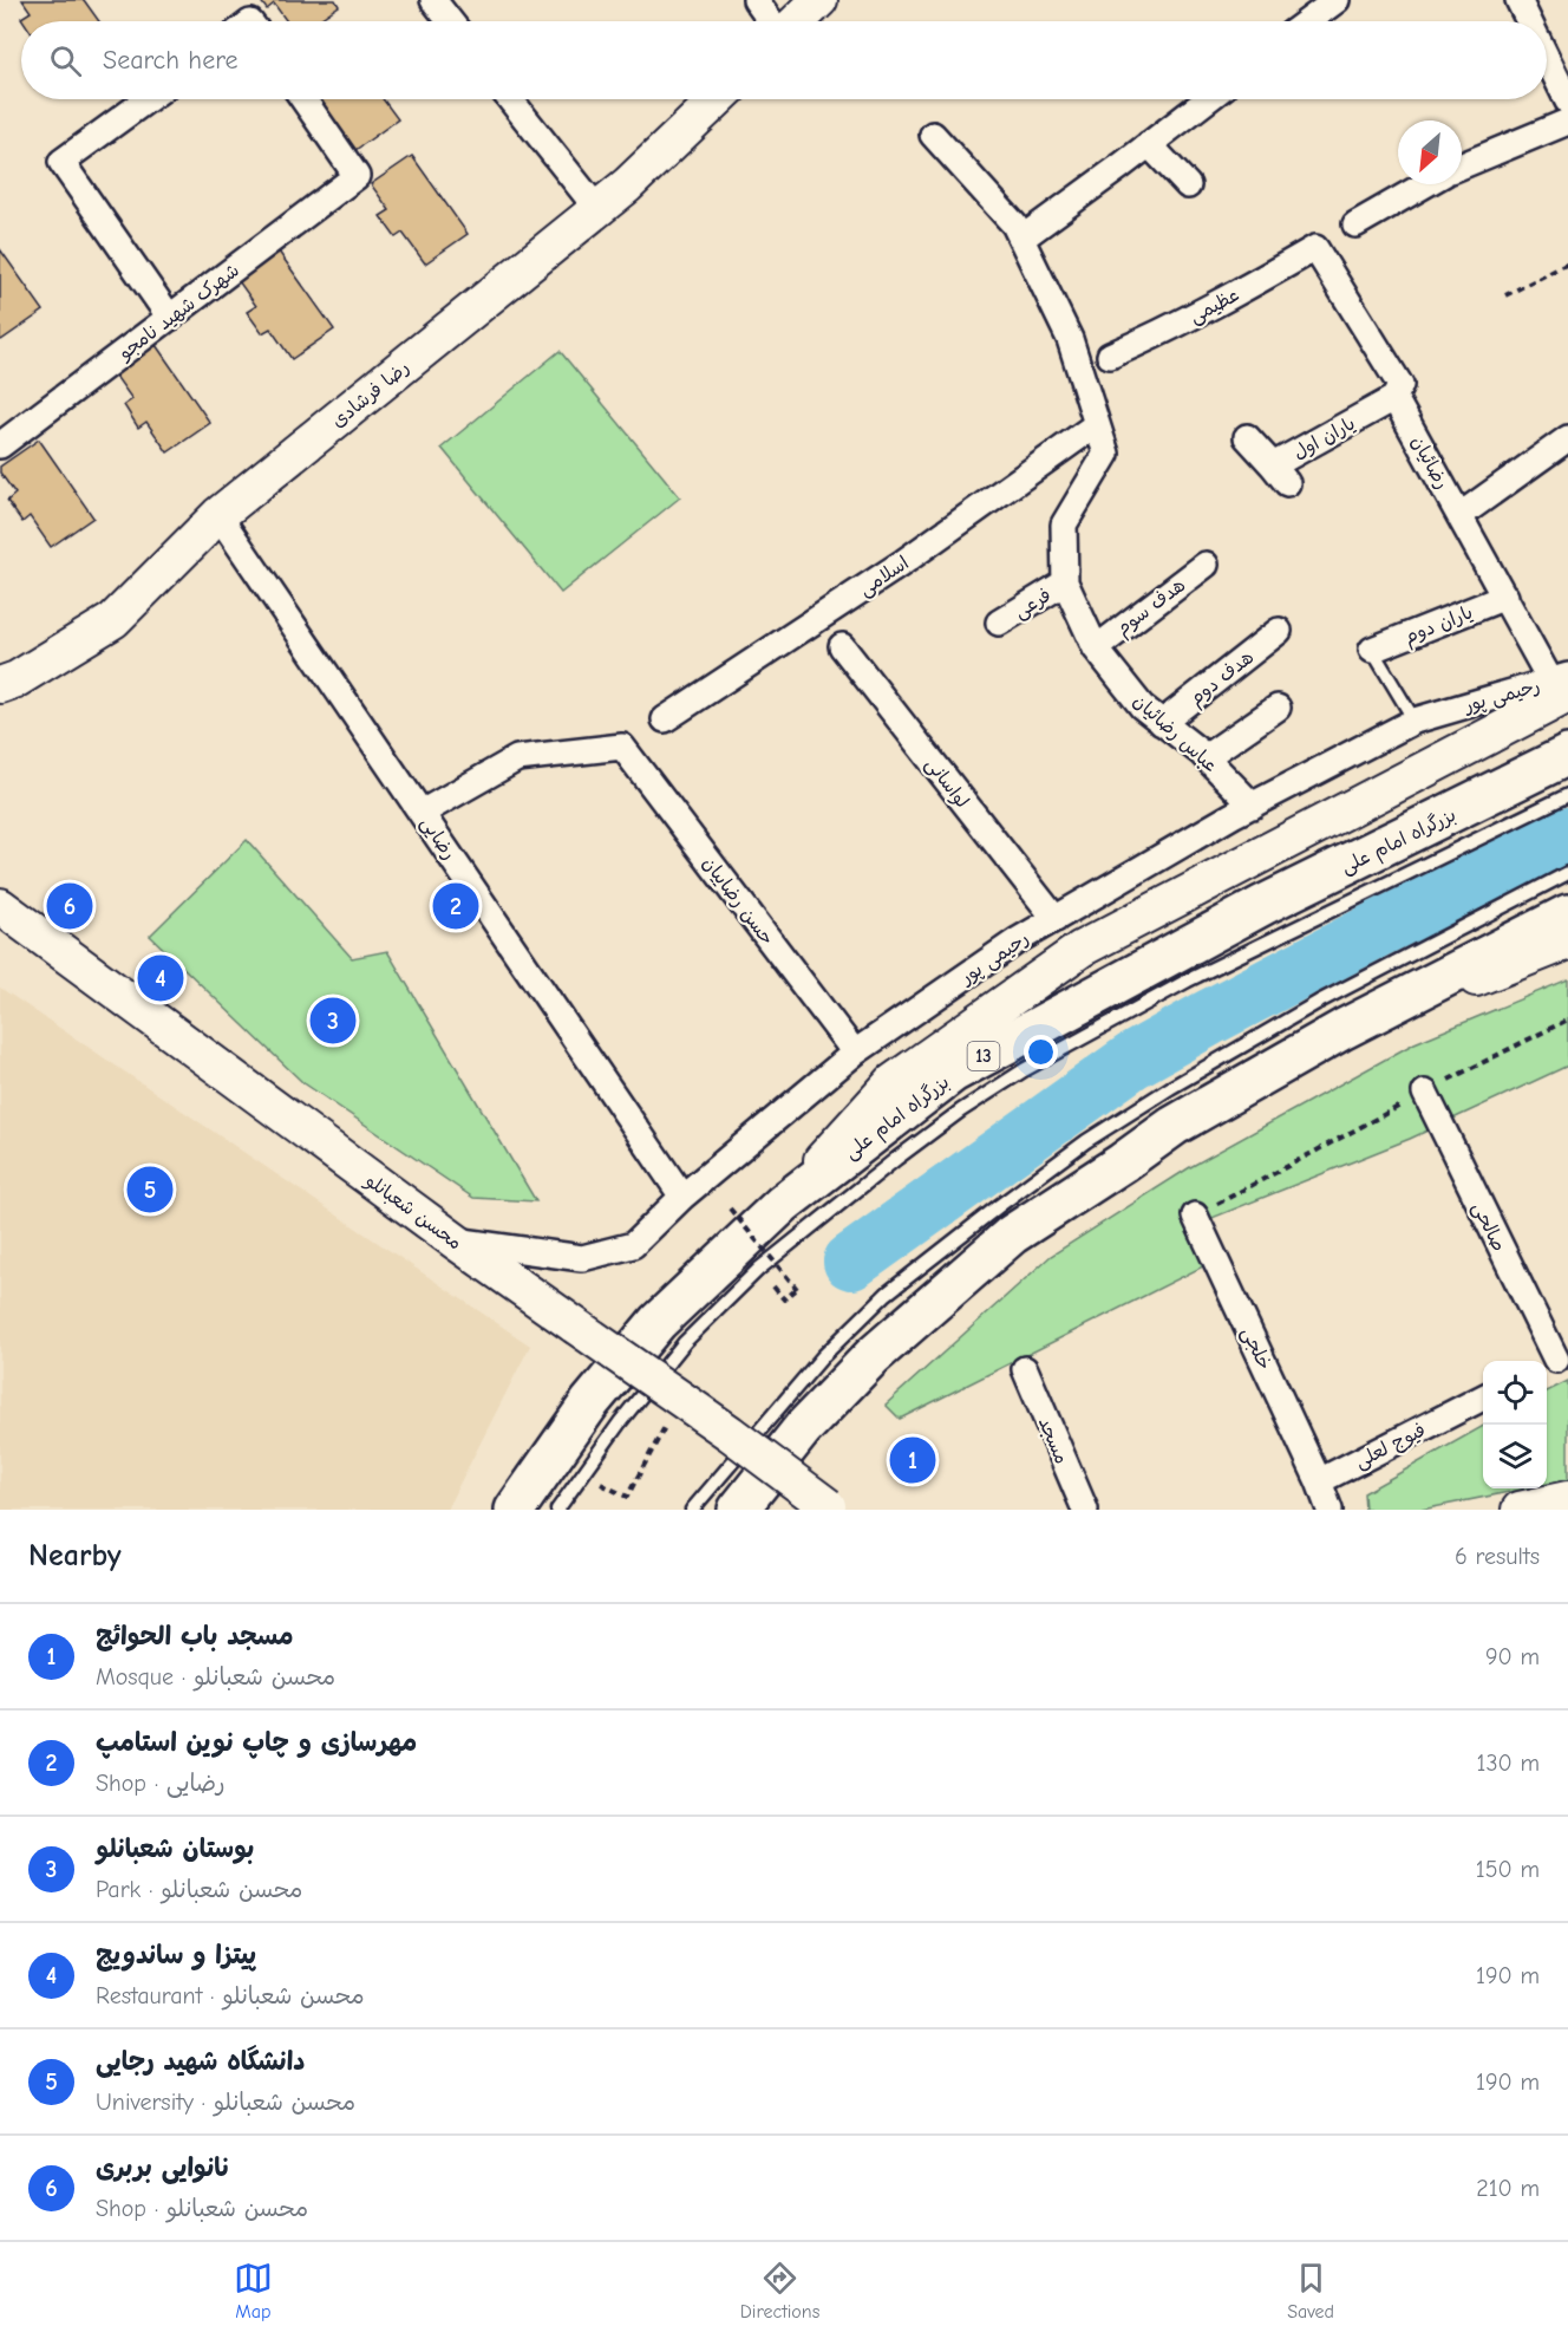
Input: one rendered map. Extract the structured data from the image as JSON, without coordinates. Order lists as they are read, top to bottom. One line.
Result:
{"streets":{"highway":["بزرگراه امام علی","13"],"main road":["رضا فرشادی","محسن شعبانلو"],"street":["عظیمی","شهرک شهید نامجو","یاران اول","رضائیان","اسلامی","فرعی","هدف سوم","یاران دوم","هدف دوم","رحیمی پور","عباس رضائیان","لواسانی","رضایی","حسن رضاییان","صالحی","خلجی","مسجد","فیوج لعلی"]},"crossings":[["عظیمی","رضائیان"],["رضا فرشادی","رضایی"],["یاران اول","رضائیان"],["رضائیان","یاران دوم"],["رضائیان","رحیمی پور"],["اسلامی","عباس رضائیان"],["فرعی","عباس رضائیان"],["هدف سوم","عباس رضائیان"],["هدف دوم","عباس رضائیان"],["رحیمی پور","عباس رضائیان"],["رحیمی پور","لواسانی"],["رحیمی پور","رضایی"],["رحیمی پور","حسن رضاییان"],["رحیمی پور","محسن شعبانلو"],["رضایی","حسن رضاییان"],["خلجی","فیوج لعلی"]],"north":"bottom left","page":{"search":"Search here","pins":["2","6","4","3","5","1"],"heading":["Nearby","6 results"],"list":[{"mark":"1","name":"مسجد باب الحوائج","note":"Mosque · محسن شعبانلو","value":"90 m"},{"mark":"2","name":"مهرسازی و چاپ نوین استامپ","note":"Shop · رضایی","value":"130 m"},{"mark":"3","name":"بوستان شعبانلو","note":"Park · محسن شعبانلو","value":"150 m"},{"mark":"4","name":"پیتزا و ساندویچ","note":"Restaurant · محسن شعبانلو","value":"190 m"},{"mark":"5","name":"دانشگاه شهید رجایی","note":"University · محسن شعبانلو","value":"190 m"},{"mark":"6","name":"نانوایی بربری","note":"Shop · محسن شعبانلو","value":"210 m"}],"nav":["Map","Directions","Saved"]}}
